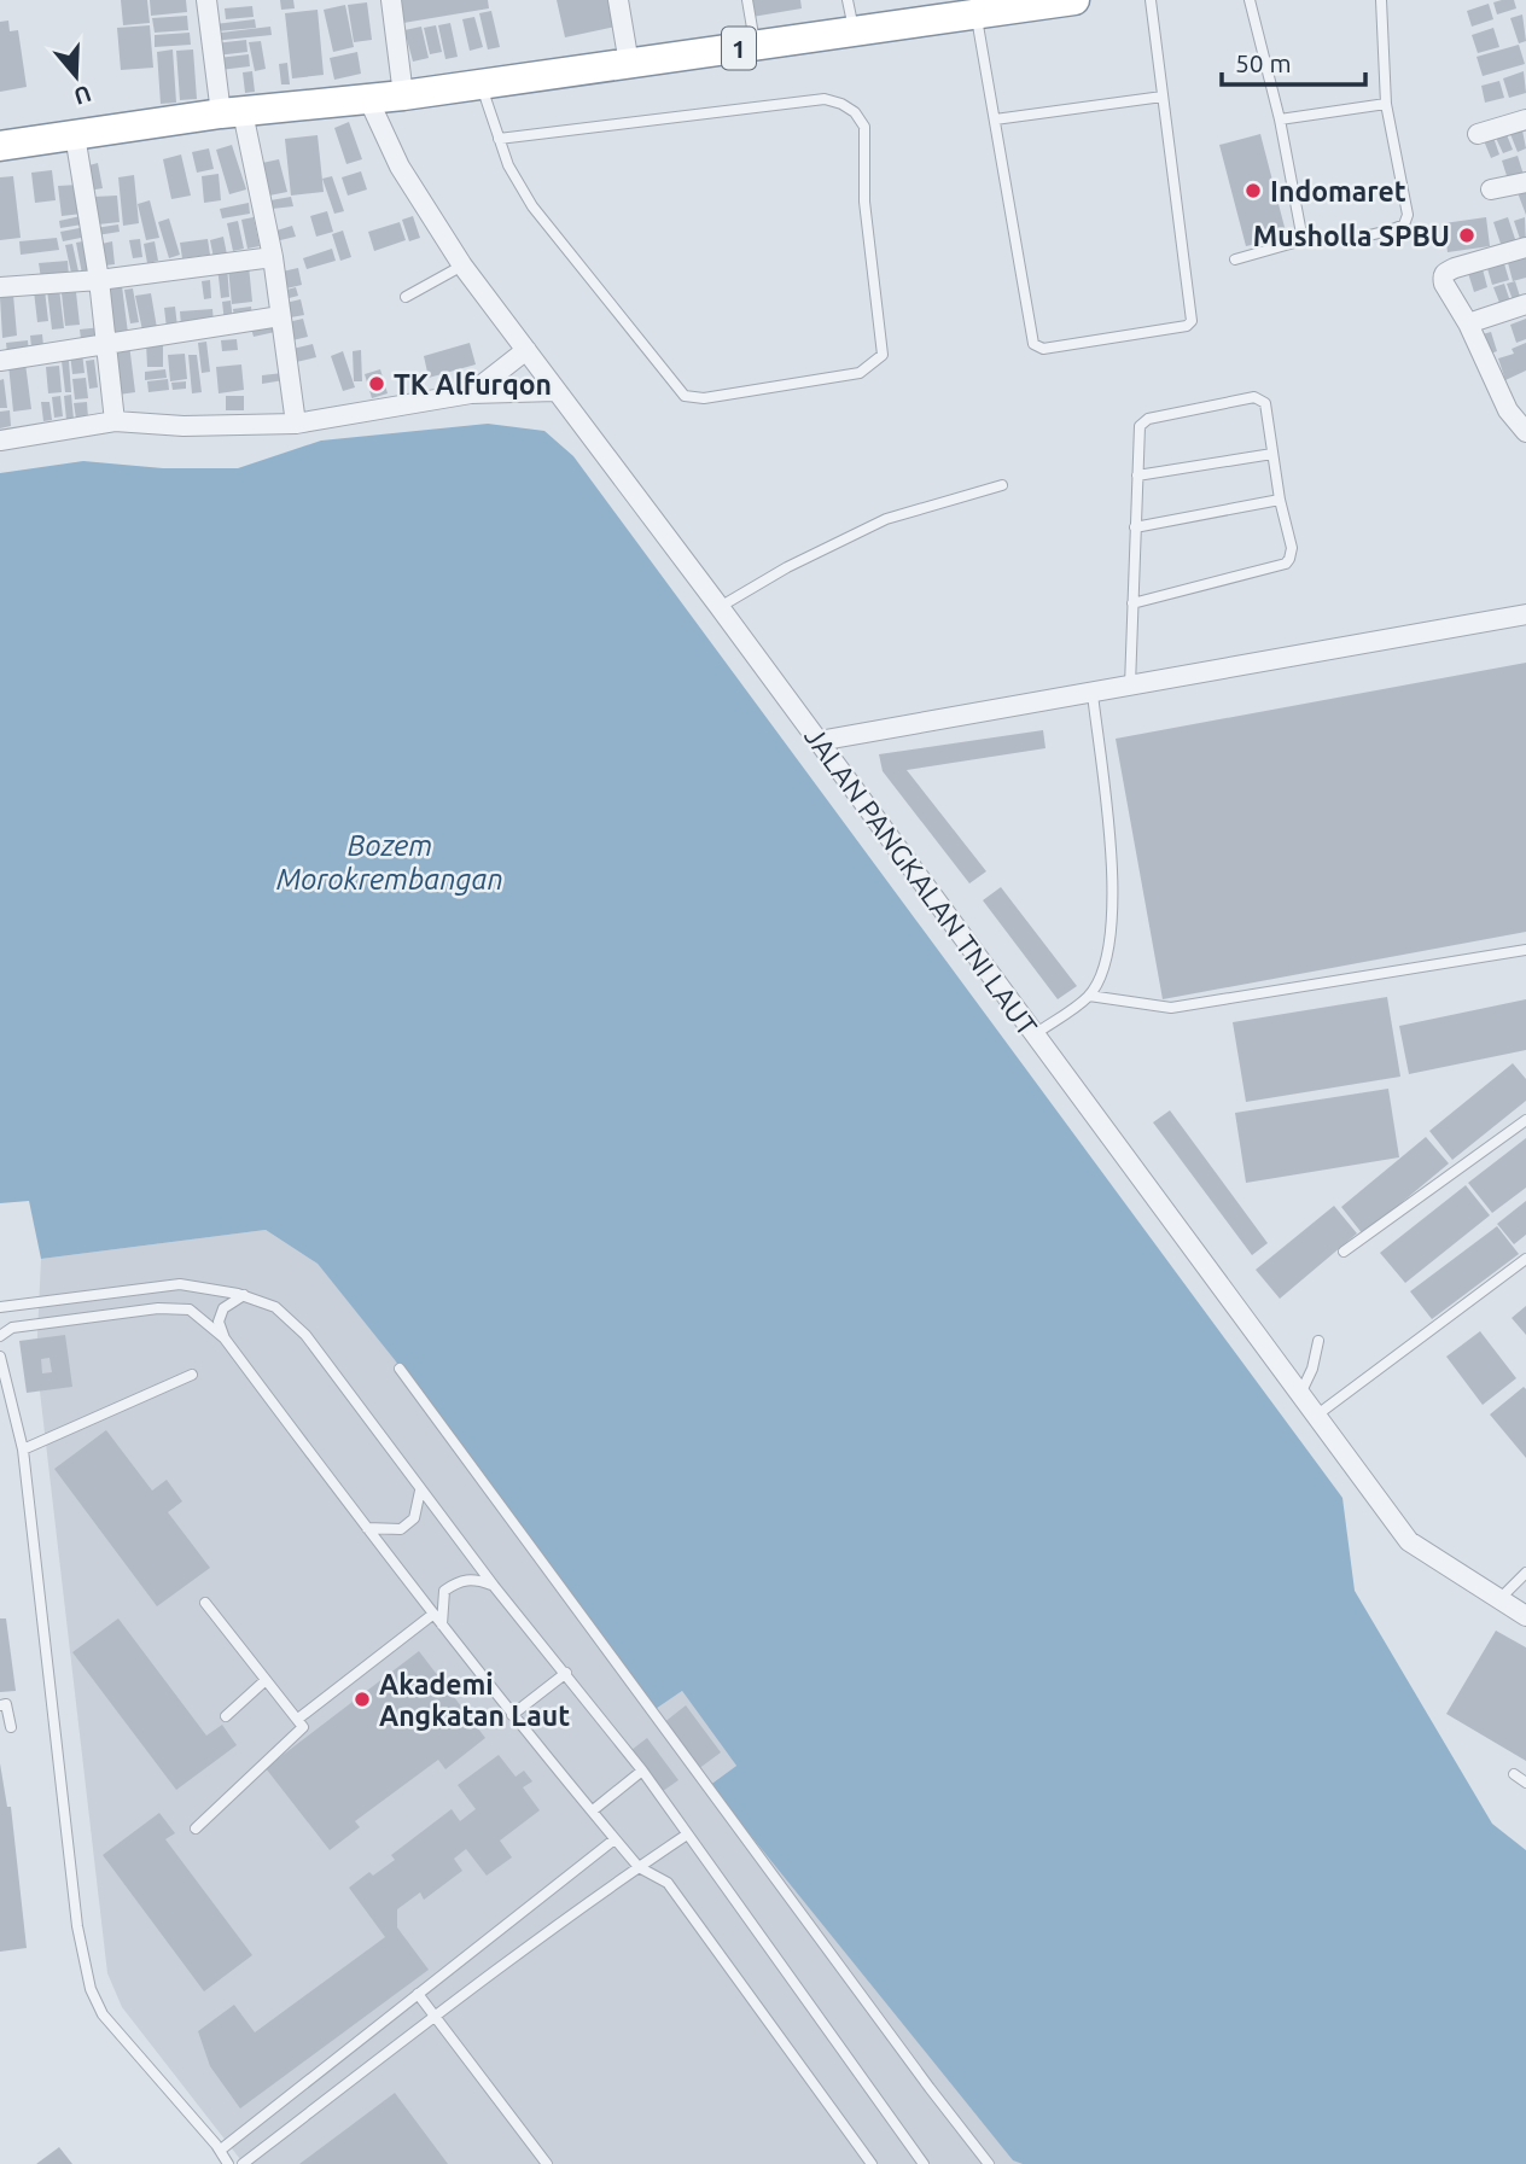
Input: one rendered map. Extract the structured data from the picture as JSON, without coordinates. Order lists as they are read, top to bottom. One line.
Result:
{"streets":{"highway":["1"],"street":["JALAN PANGKALAN TNI LAUT"]},"crossings":[["1","JALAN PANGKALAN TNI LAUT"]],"water":["Bozem Morokrembangan"],"places":["Indomaret","Musholla SPBU","TK Alfurqon","Akademi Angkatan Laut"],"scale_bar":"50 m","north":"bottom"}
